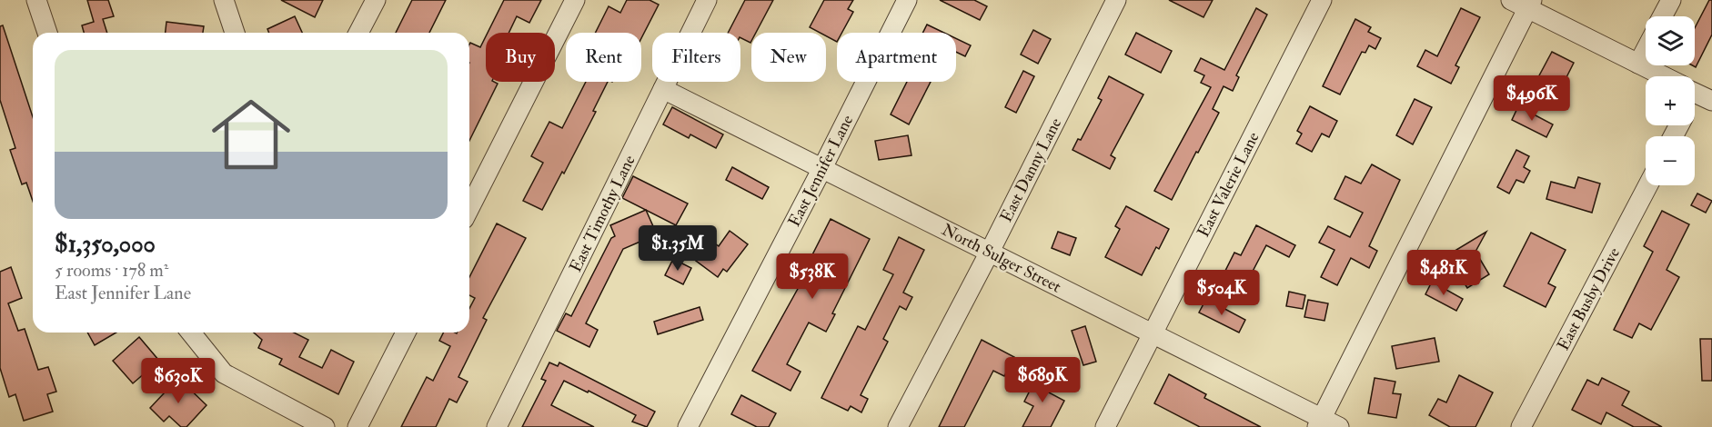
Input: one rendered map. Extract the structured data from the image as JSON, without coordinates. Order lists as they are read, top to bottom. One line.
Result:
{"streets":{"street":["East Danny Lane","East Jennifer Lane","East Valerie Lane","East Timothy Lane","North Sulger Street","East Busby Drive"]},"crossings":[["East Danny Lane","North Sulger Street"],["East Jennifer Lane","North Sulger Street"],["East Valerie Lane","North Sulger Street"],["East Timothy Lane","North Sulger Street"]],"page":{"map_buttons":["+","−"],"chip":["Buy","Rent","Filters","New","Apartment"],"list":[{"name":"$1,350,000","note":"5 rooms · 178 m² · East Jennifer Lane"}],"price":["$496K","$1.35M","$481K","$538K","$504K","$689K","$630K"]}}
